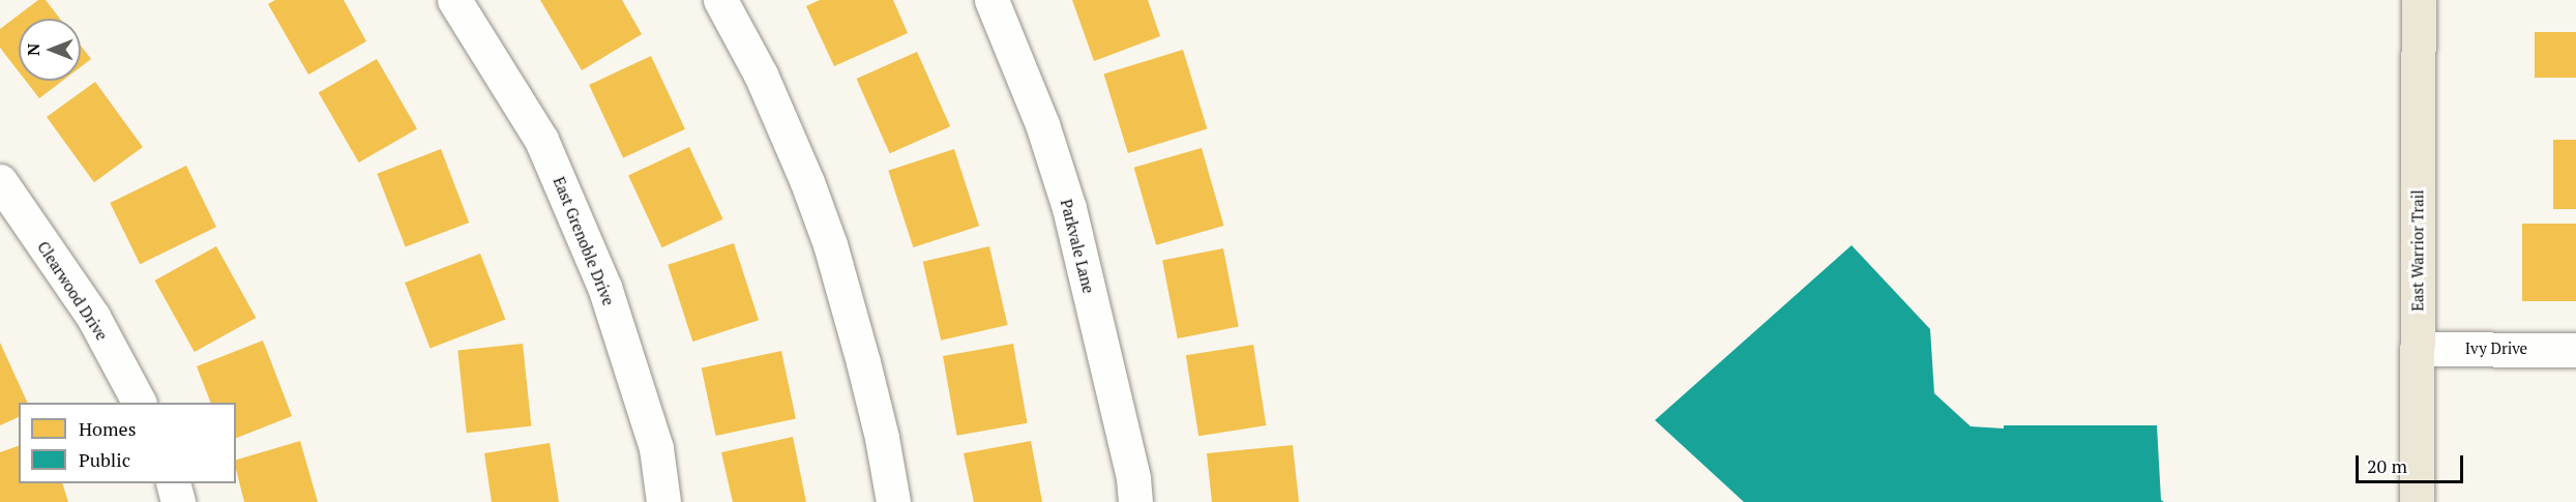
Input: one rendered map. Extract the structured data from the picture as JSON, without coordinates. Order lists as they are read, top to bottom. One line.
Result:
{"streets":{"main road":["East Warrior Trail"],"street":["East Grenoble Drive","Parkvale Lane","Clearwood Drive","Ivy Drive"]},"crossings":[["East Warrior Trail","Ivy Drive"]],"legend":["Homes","Public"],"scale_bar":"20 m","north":"left"}
